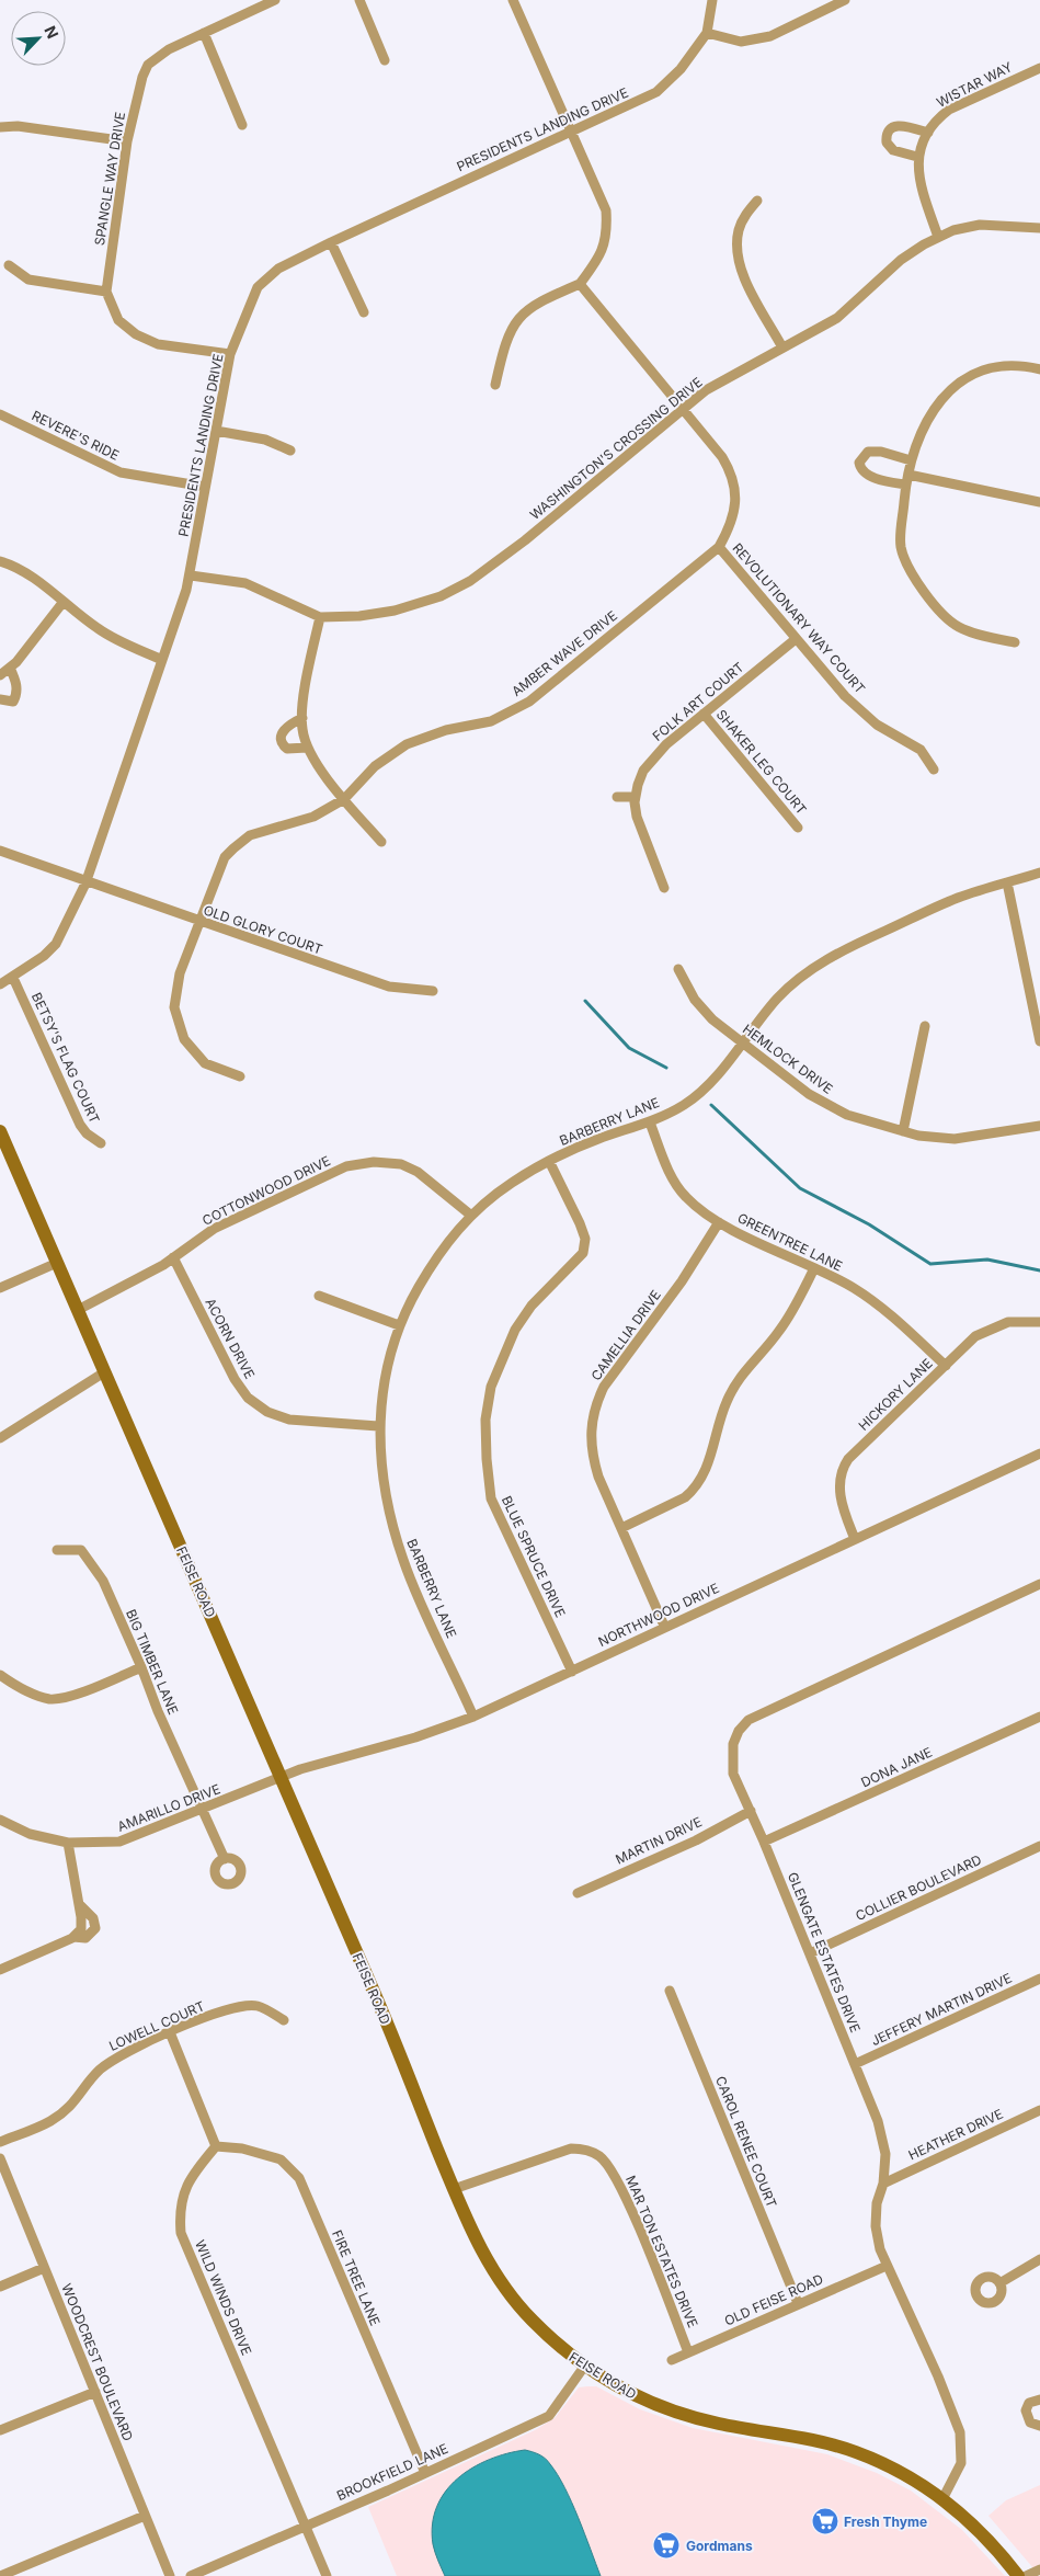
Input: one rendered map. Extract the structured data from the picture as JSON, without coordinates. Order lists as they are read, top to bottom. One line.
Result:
{"streets":{"main road":["FEISE ROAD"],"street":["WISTAR WAY","PRESIDENTS LANDING DRIVE","SPANGLE WAY DRIVE","REVERE'S RIDE","WASHINGTON'S CROSSING DRIVE","REVOLUTIONARY WAY COURT","AMBER WAVE DRIVE","FOLK ART COURT","SHAKER LEG COURT","OLD GLORY COURT","BETSY'S FLAG COURT","HEMLOCK DRIVE","BARBERRY LANE","COTTONWOOD DRIVE","GREENTREE LANE","CAMELLIA DRIVE","ACORN DRIVE","HICKORY LANE","BLUE SPRUCE DRIVE","NORTHWOOD DRIVE","BIG TIMBER LANE","DONA JANE","AMARILLO DRIVE","MARTIN DRIVE","COLLIER BOULEVARD","GLENGATE ESTATES DRIVE","JEFFERY MARTIN DRIVE","LOWELL COURT","HEATHER DRIVE","CAROL RENEE COURT","MAR TON ESTATES DRIVE","FIRE TREE LANE","WILD WINDS DRIVE","OLD FEISE ROAD","WOODCREST BOULEVARD","BROOKFIELD LANE"]},"crossings":[["WISTAR WAY","WASHINGTON'S CROSSING DRIVE"],["PRESIDENTS LANDING DRIVE","REVERE'S RIDE"],["PRESIDENTS LANDING DRIVE","WASHINGTON'S CROSSING DRIVE"],["PRESIDENTS LANDING DRIVE","OLD GLORY COURT"],["PRESIDENTS LANDING DRIVE","BETSY'S FLAG COURT"],["WASHINGTON'S CROSSING DRIVE","AMBER WAVE DRIVE"],["REVOLUTIONARY WAY COURT","AMBER WAVE DRIVE"],["REVOLUTIONARY WAY COURT","FOLK ART COURT"],["AMBER WAVE DRIVE","OLD GLORY COURT"],["FOLK ART COURT","SHAKER LEG COURT"],["HEMLOCK DRIVE","BARBERRY LANE"],["BARBERRY LANE","COTTONWOOD DRIVE"],["BARBERRY LANE","GREENTREE LANE"],["BARBERRY LANE","ACORN DRIVE"],["BARBERRY LANE","BLUE SPRUCE DRIVE"],["BARBERRY LANE","NORTHWOOD DRIVE"],["COTTONWOOD DRIVE","ACORN DRIVE"],["COTTONWOOD DRIVE","FEISE ROAD"],["GREENTREE LANE","CAMELLIA DRIVE"],["GREENTREE LANE","HICKORY LANE"],["CAMELLIA DRIVE","NORTHWOOD DRIVE"],["HICKORY LANE","NORTHWOOD DRIVE"],["BLUE SPRUCE DRIVE","NORTHWOOD DRIVE"],["FEISE ROAD","NORTHWOOD DRIVE"],["FEISE ROAD","AMARILLO DRIVE"],["FEISE ROAD","GLENGATE ESTATES DRIVE"],["FEISE ROAD","MAR TON ESTATES DRIVE"],["FEISE ROAD","BROOKFIELD LANE"],["NORTHWOOD DRIVE","AMARILLO DRIVE"],["BIG TIMBER LANE","AMARILLO DRIVE"],["DONA JANE","GLENGATE ESTATES DRIVE"],["MARTIN DRIVE","GLENGATE ESTATES DRIVE"],["COLLIER BOULEVARD","GLENGATE ESTATES DRIVE"],["GLENGATE ESTATES DRIVE","JEFFERY MARTIN DRIVE"],["GLENGATE ESTATES DRIVE","HEATHER DRIVE"],["GLENGATE ESTATES DRIVE","OLD FEISE ROAD"],["CAROL RENEE COURT","OLD FEISE ROAD"],["MAR TON ESTATES DRIVE","OLD FEISE ROAD"],["FIRE TREE LANE","WILD WINDS DRIVE"],["FIRE TREE LANE","BROOKFIELD LANE"],["WILD WINDS DRIVE","BROOKFIELD LANE"]],"places":{"supermarket":["Fresh Thyme","Gordmans"]},"north":"top right"}
